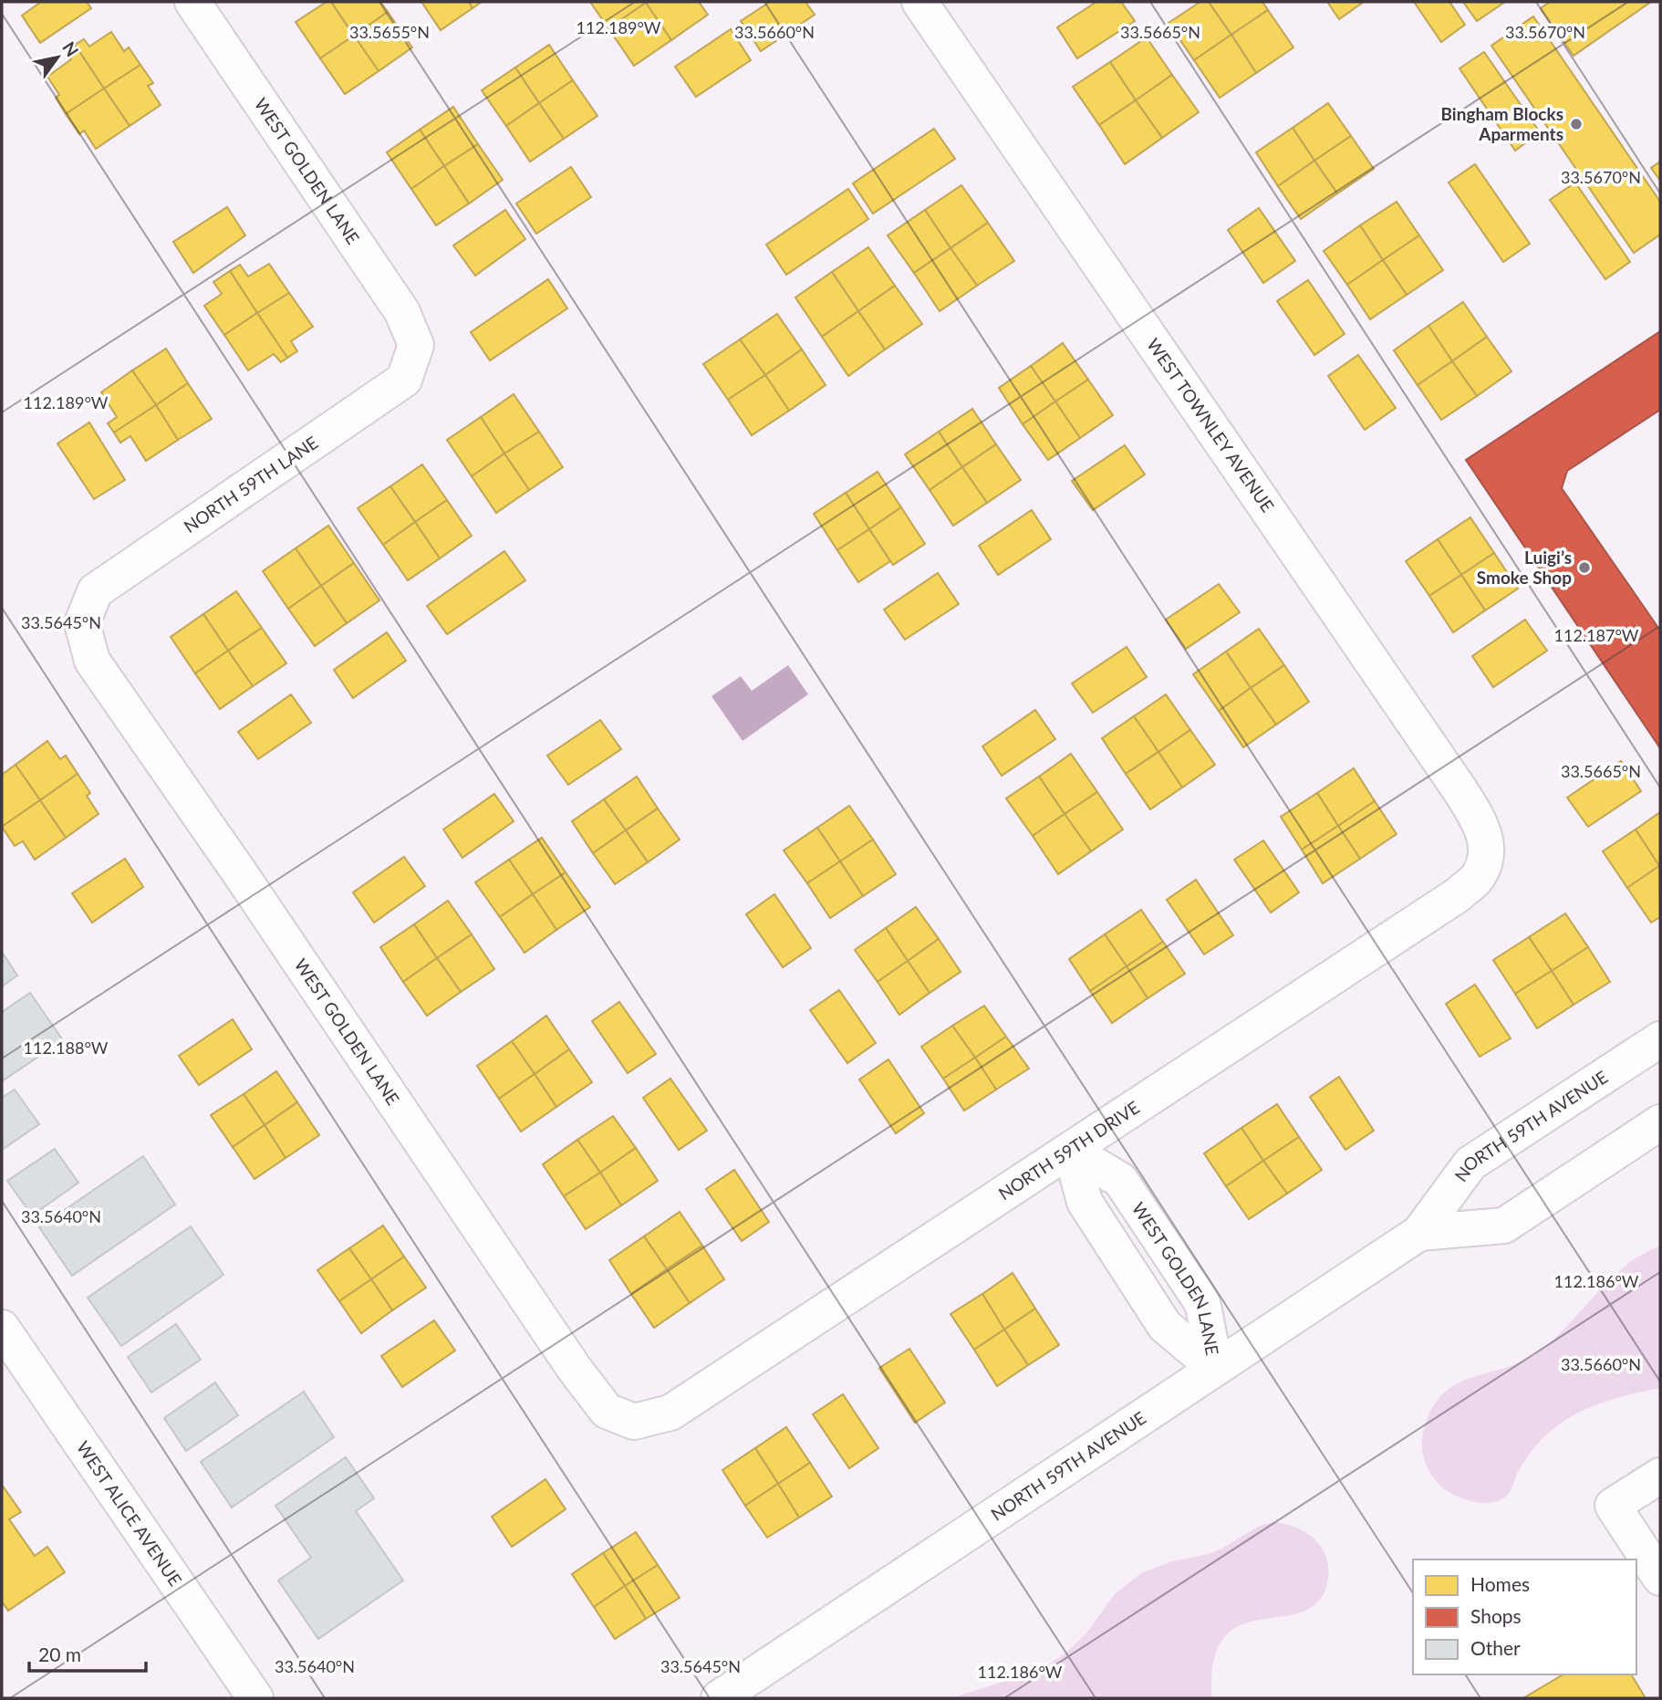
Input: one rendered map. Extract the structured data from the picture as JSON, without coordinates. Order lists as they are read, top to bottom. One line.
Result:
{"streets":{"street":["WEST GOLDEN LANE","WEST TOWNLEY AVENUE","NORTH 59TH LANE","NORTH 59TH AVENUE","NORTH 59TH DRIVE","WEST ALICE AVENUE"]},"crossings":[["WEST GOLDEN LANE","NORTH 59TH LANE"],["WEST GOLDEN LANE","NORTH 59TH AVENUE"],["WEST GOLDEN LANE","NORTH 59TH DRIVE"],["WEST TOWNLEY AVENUE","NORTH 59TH DRIVE"]],"places":["Bingham Blocks Aparments","Luigi’s Smoke Shop"],"legend":["Homes","Shops","Other"],"scale_bar":"20 m","north":"top right","coordinates":["112.189°W","33.5655°N","33.5660°N","33.5665°N","33.5670°N","33.5645°N","112.187°W","112.188°W","33.5640°N","112.186°W"]}
